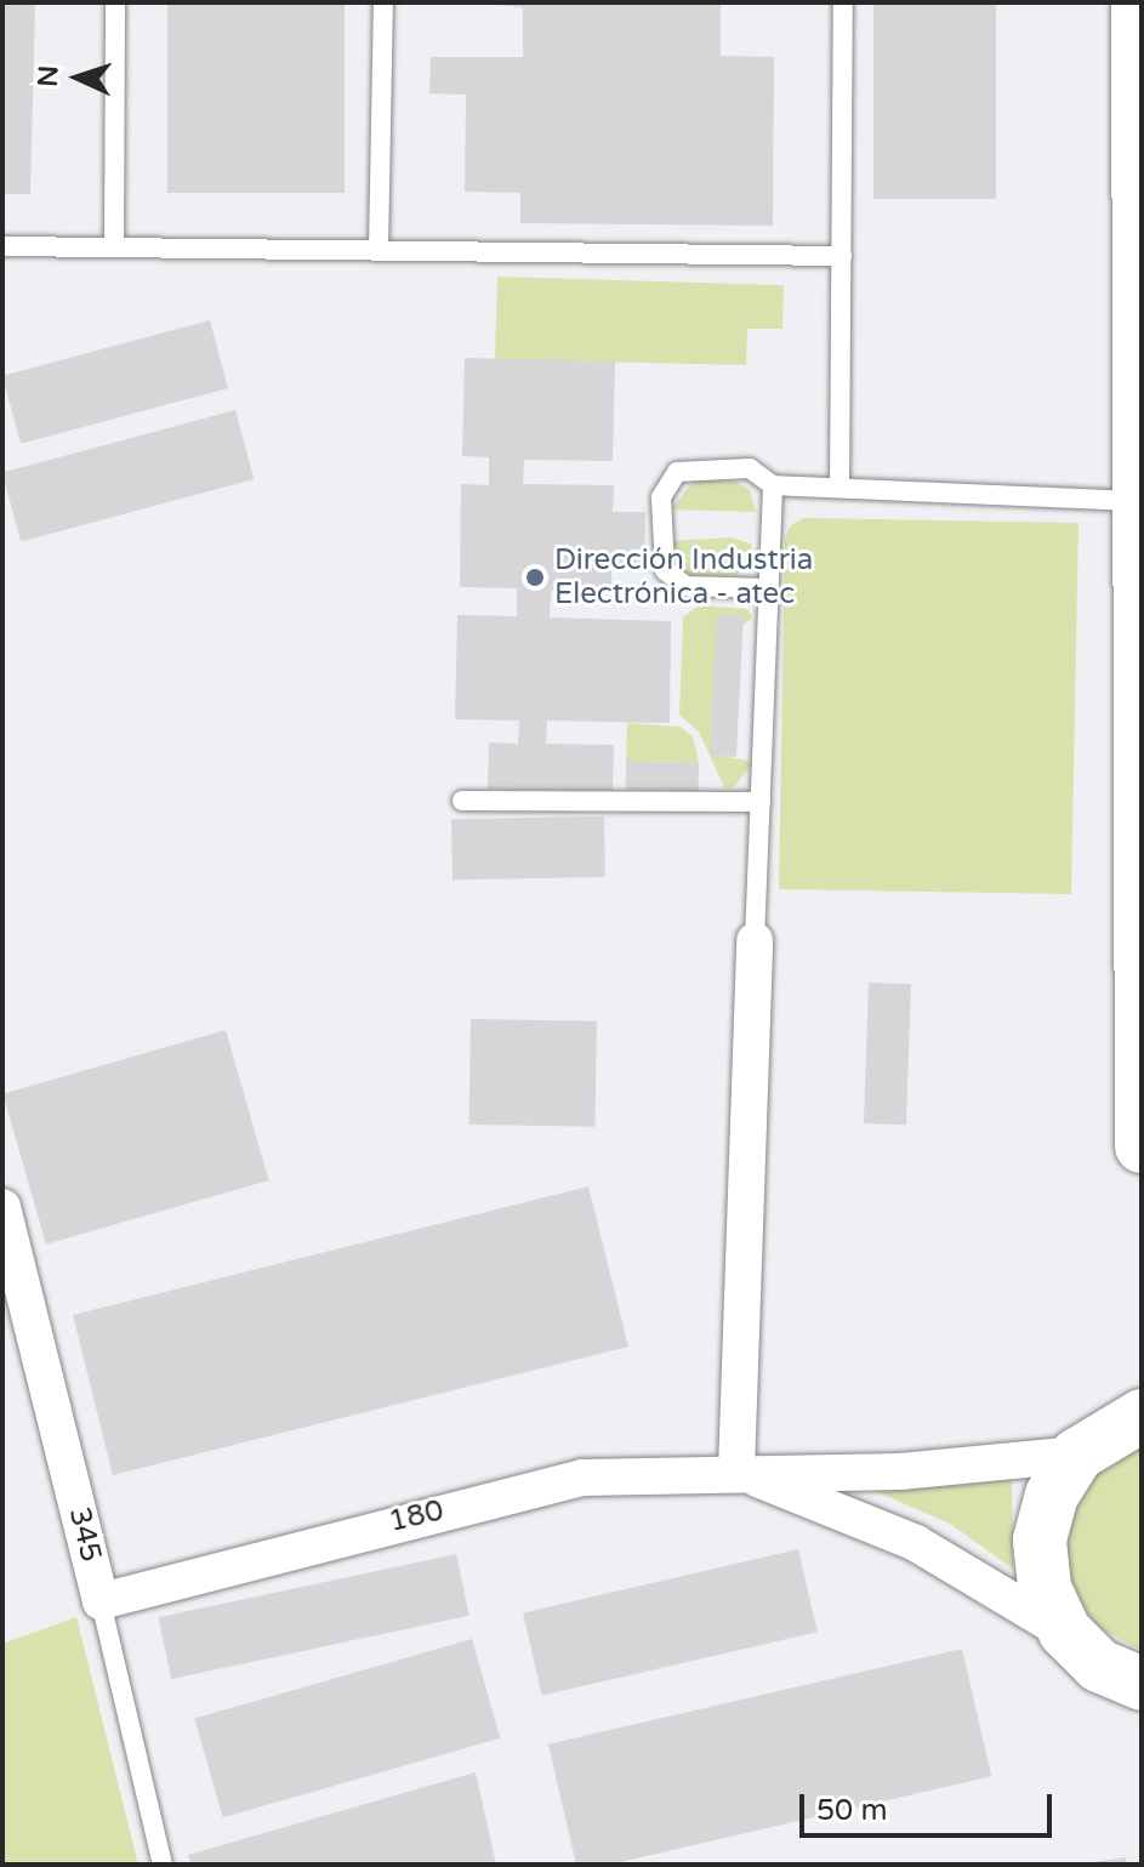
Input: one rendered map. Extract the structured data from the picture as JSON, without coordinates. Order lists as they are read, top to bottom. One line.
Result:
{"streets":{"street":["180","345"]},"crossings":[["180","345"]],"places":["Dirección Industria Electrónica - atec"],"scale_bar":"50 m","north":"left"}
